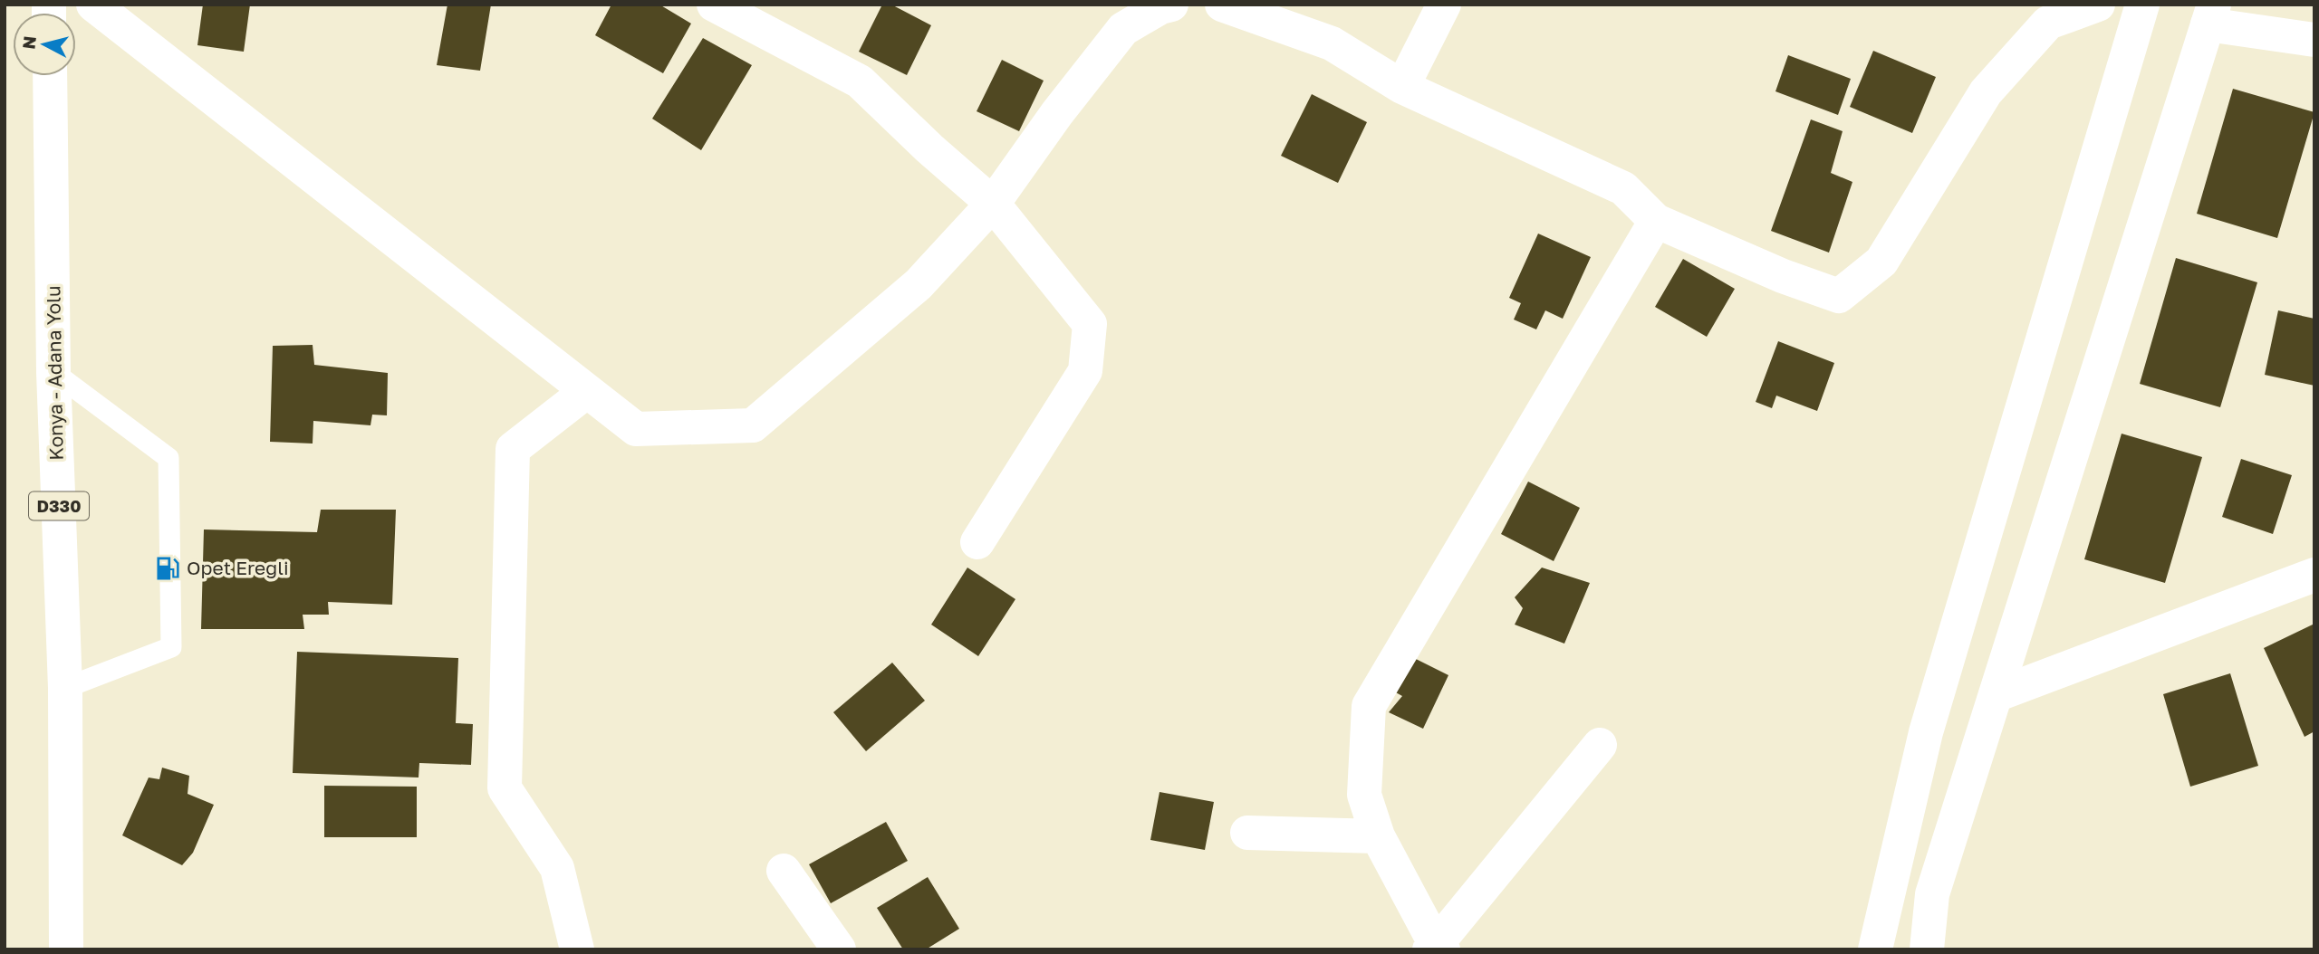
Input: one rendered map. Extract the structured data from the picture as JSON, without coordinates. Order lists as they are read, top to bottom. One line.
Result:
{"streets":{"main road":["Konya - Adana Yolu","D330"]},"places":{"fuel station":["Opet Ereğli"]},"north":"left"}
